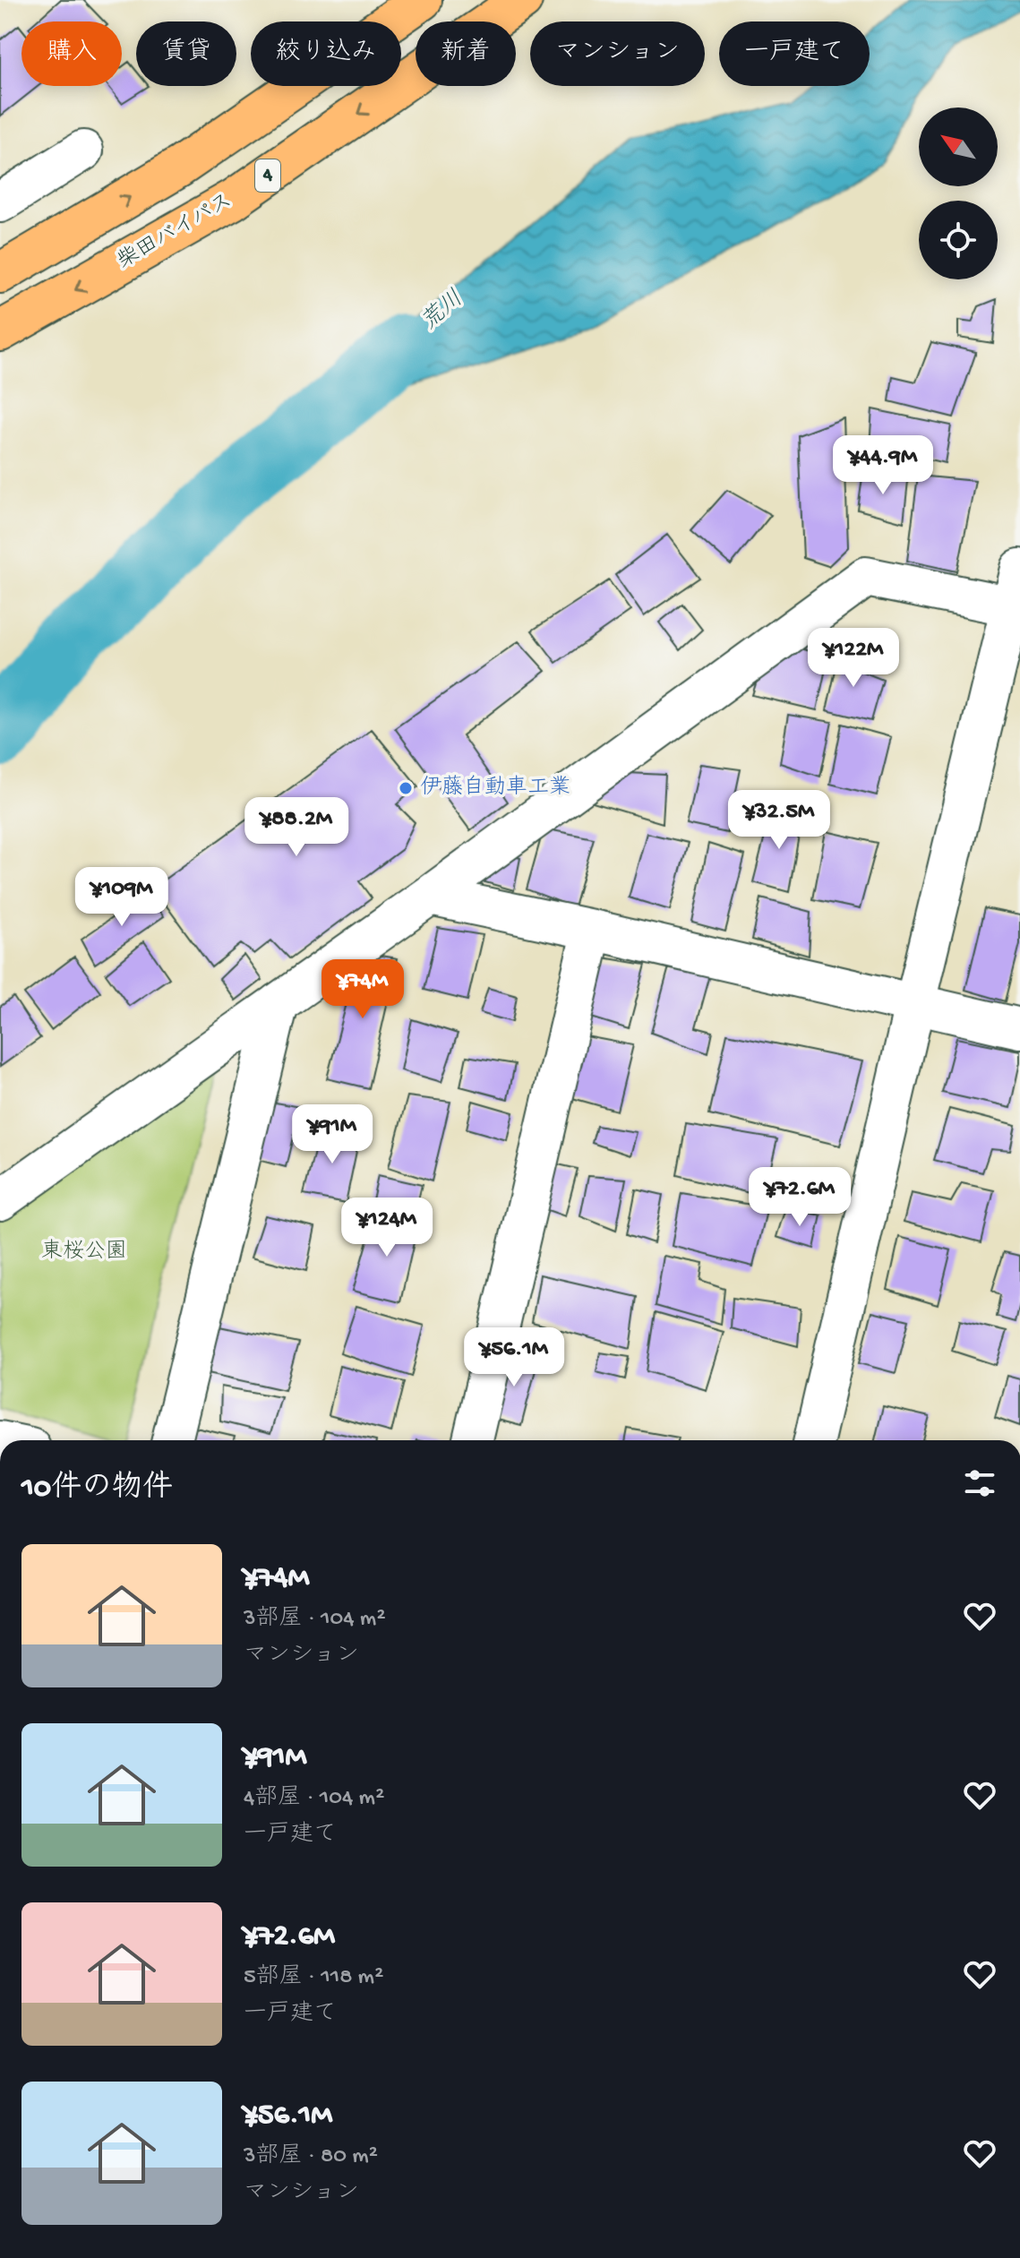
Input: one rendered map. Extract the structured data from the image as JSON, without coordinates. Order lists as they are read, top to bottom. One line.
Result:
{"streets":{"highway":["4","柴田バイパス"]},"water":["荒川"],"parks":["東桜公園"],"places":["伊藤自動車工業"],"north":"top left","page":{"chip":["購入","賃貸","絞り込み","新着","マンション","一戸建て"],"price":["¥44.9M","¥122M","¥32.5M","¥88.2M","¥109M","¥74M","¥91M","¥72.6M","¥124M","¥56.1M"],"heading":"10件の物件","list":[{"name":"¥74M","note":"3部屋 · 104 m² · マンション"},{"name":"¥91M","note":"4部屋 · 104 m² · 一戸建て"},{"name":"¥72.6M","note":"5部屋 · 118 m² · 一戸建て"},{"name":"¥56.1M","note":"3部屋 · 80 m² · マンション"}]}}
